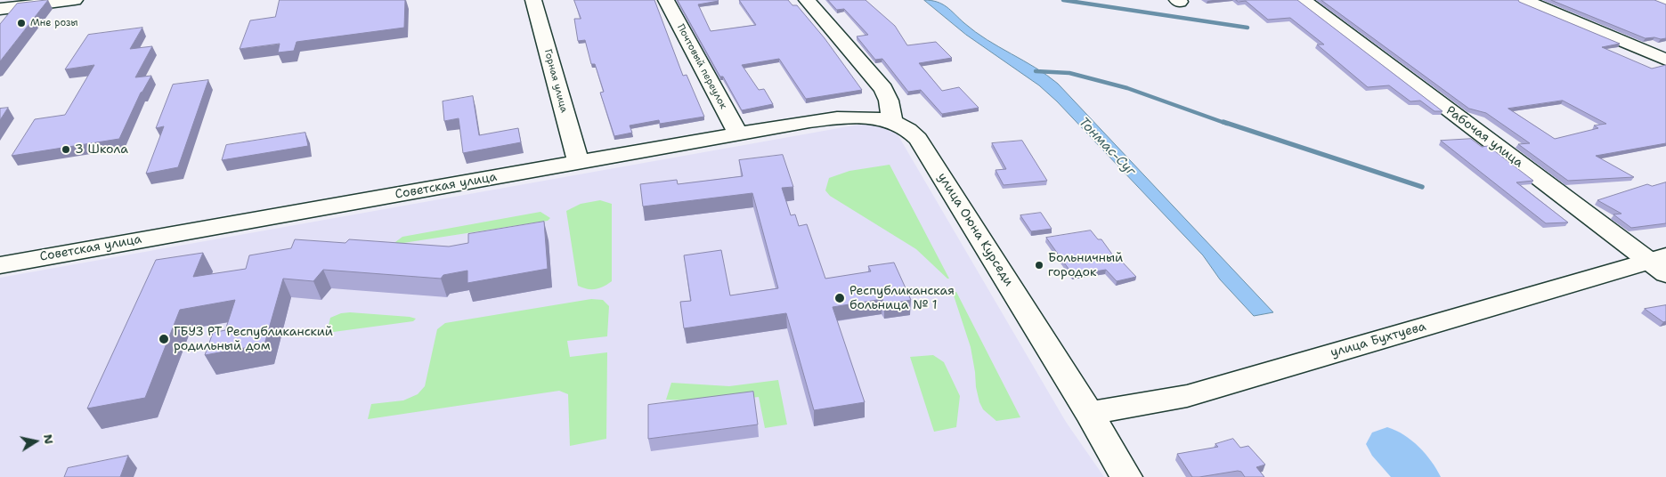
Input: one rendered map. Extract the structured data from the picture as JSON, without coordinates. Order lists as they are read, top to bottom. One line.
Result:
{"streets":{"street":["Почтовый переулок","Горная улица","Рабочая улица","Советская улица","улица Оюна Курседи","улица Бухтуева"]},"crossings":[["Почтовый переулок","Советская улица"],["Горная улица","Советская улица"],["Рабочая улица","улица Бухтуева"],["Советская улица","улица Оюна Курседи"],["улица Оюна Курседи","улица Бухтуева"]],"water":["Тонмас-Суг"],"places":["Мне розы","3 Школа","Больничный городок","Республиканская больница № 1","ГБУЗ РТ Республиканский родильный дом"],"north":"right"}
